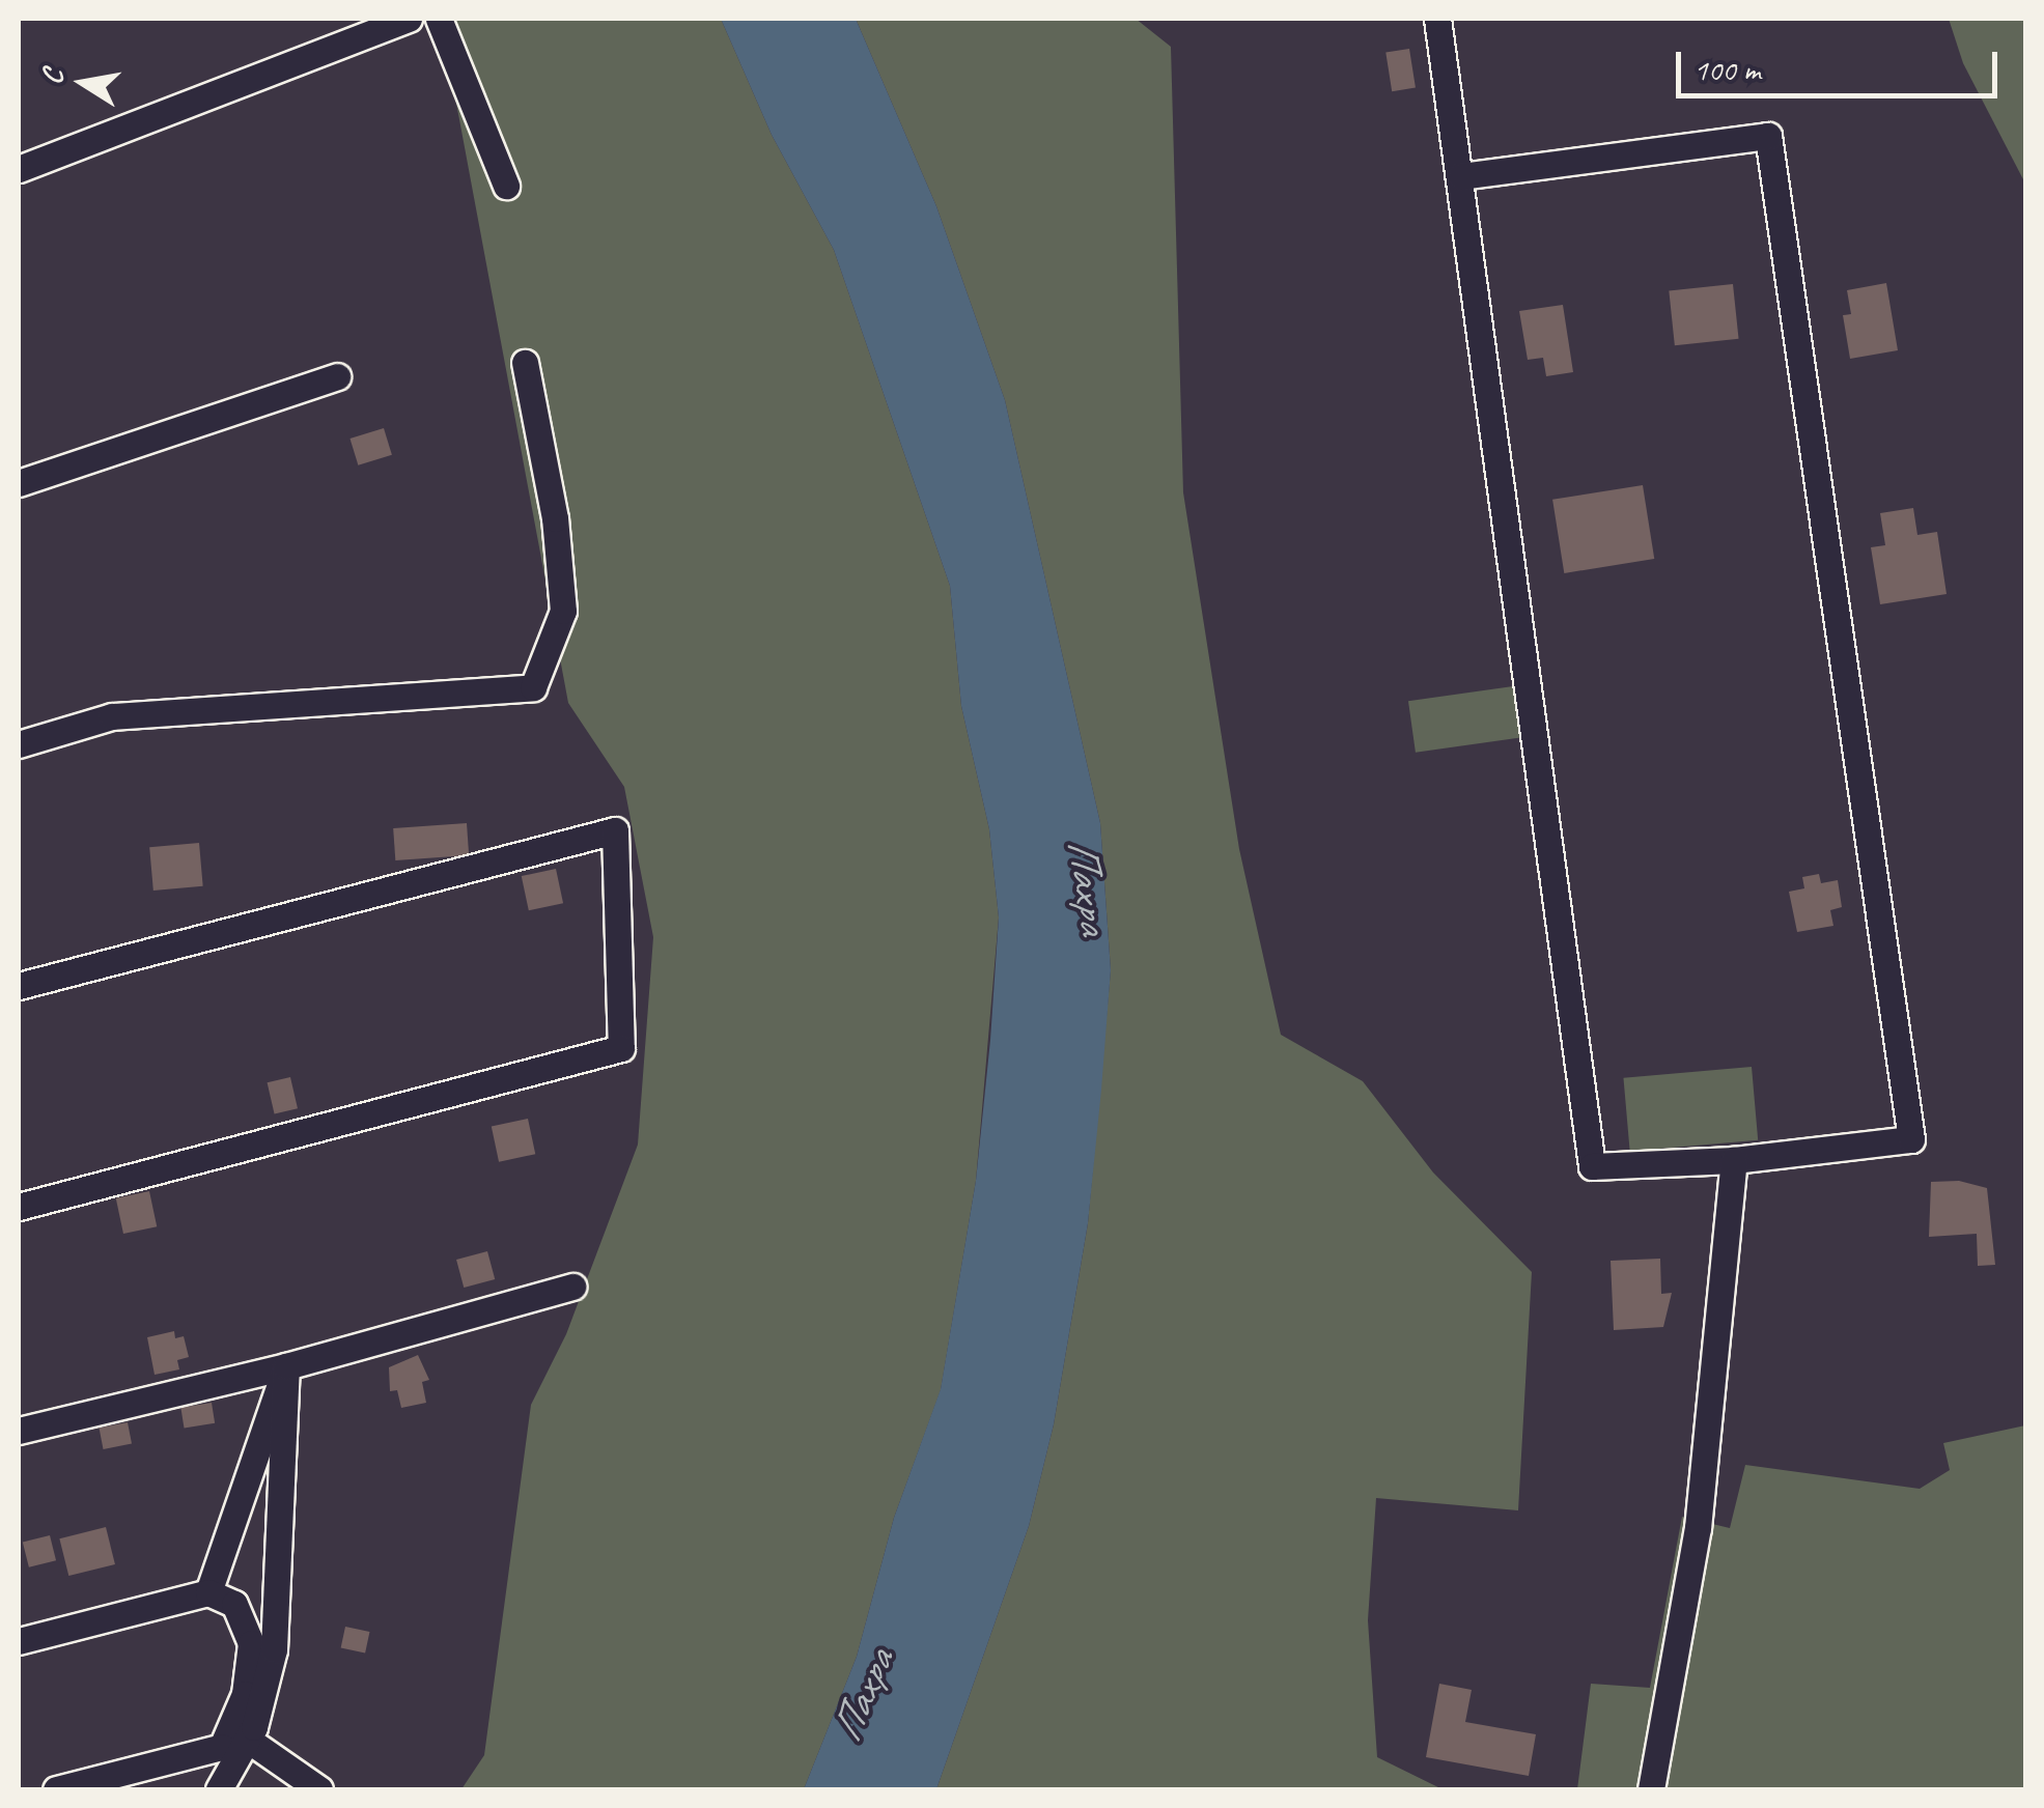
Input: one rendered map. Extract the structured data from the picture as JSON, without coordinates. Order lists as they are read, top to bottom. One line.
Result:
{"water":["Пахра"],"scale_bar":"100 m","north":"left"}
